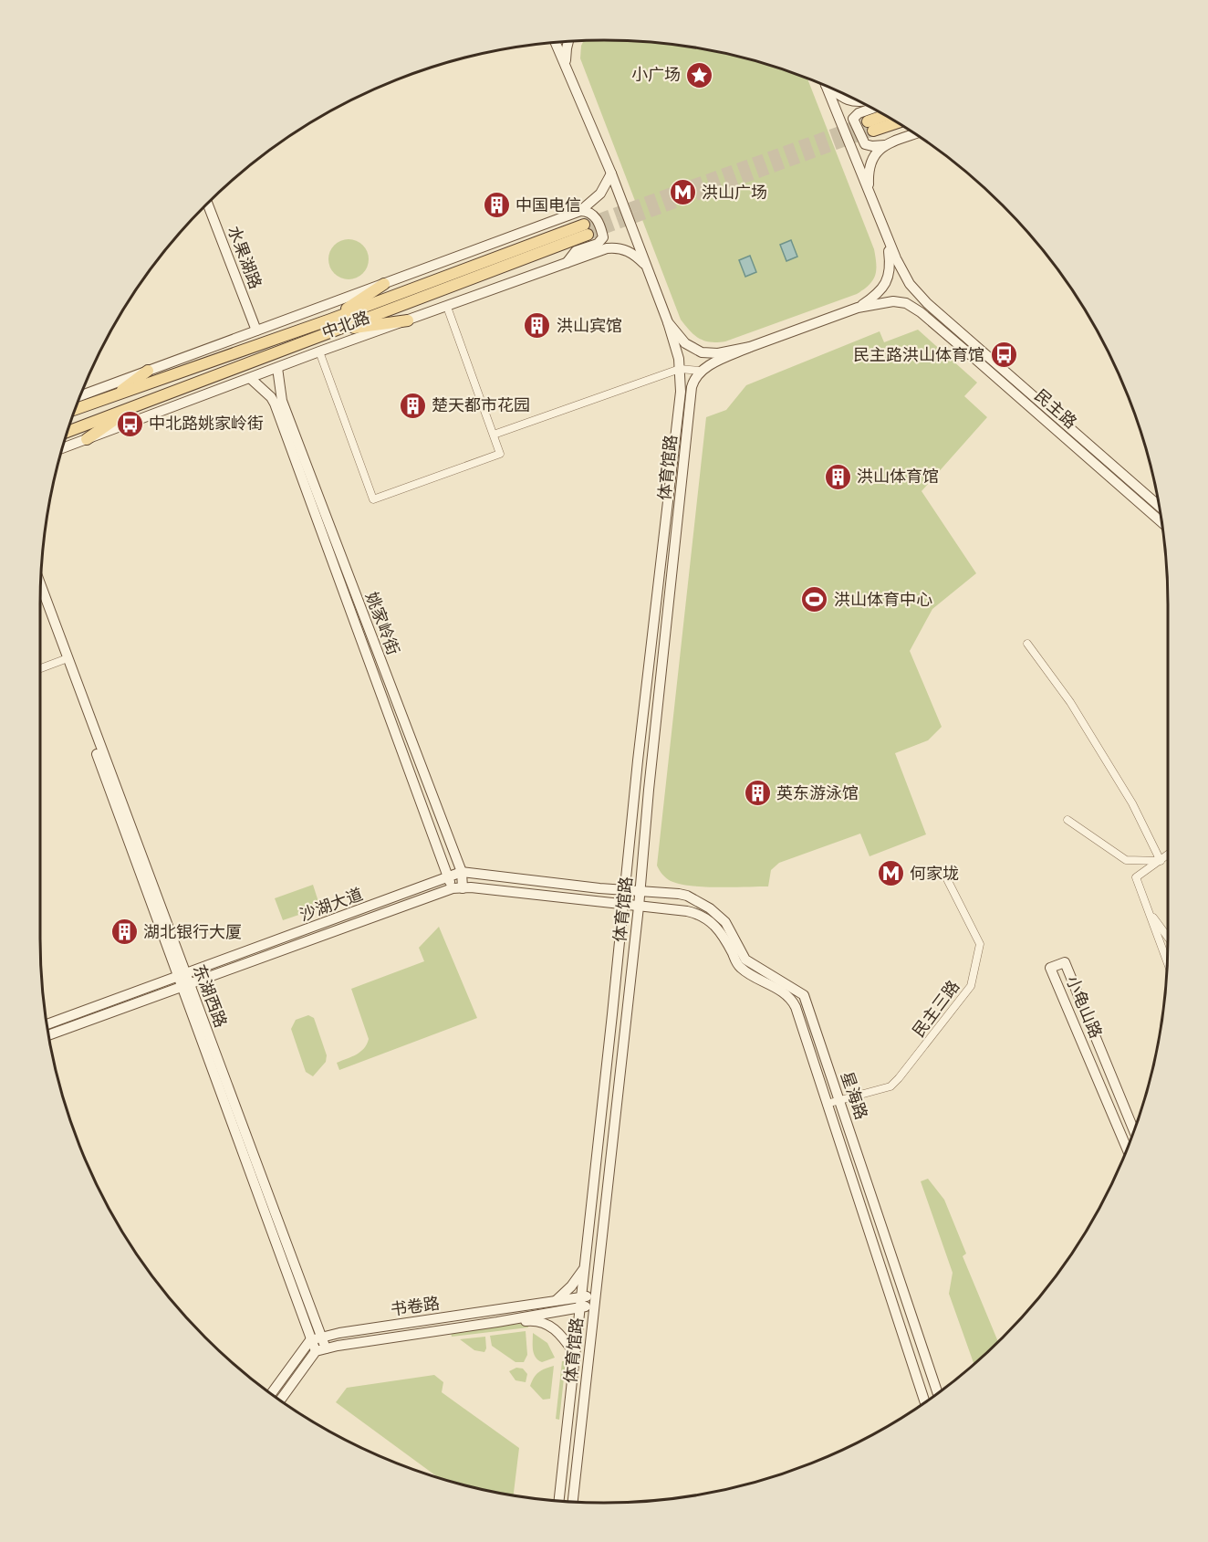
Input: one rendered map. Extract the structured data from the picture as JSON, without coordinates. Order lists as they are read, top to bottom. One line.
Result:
{"streets":{"main road":["水果湖路","中北路","民主路","体育馆路","姚家岭街","沙湖大道","东湖西路","小龟山路","星海路","书卷路"],"street":["民主三路"]},"crossings":[["水果湖路","中北路"],["中北路","姚家岭街"],["体育馆路","沙湖大道"],["体育馆路","星海路"],["体育馆路","书卷路"],["姚家岭街","沙湖大道"],["沙湖大道","东湖西路"],["沙湖大道","星海路"],["东湖西路","书卷路"],["民主三路","星海路"]],"places":{"place":["小广场"],"metro station":["洪山广场","何家垅"],"building":["中国电信","洪山宾馆","楚天都市花园","洪山体育馆","英东游泳馆","湖北银行大厦"],"bus stop":["民主路洪山体育馆","中北路姚家岭街"],"sports":["洪山体育中心"]}}
